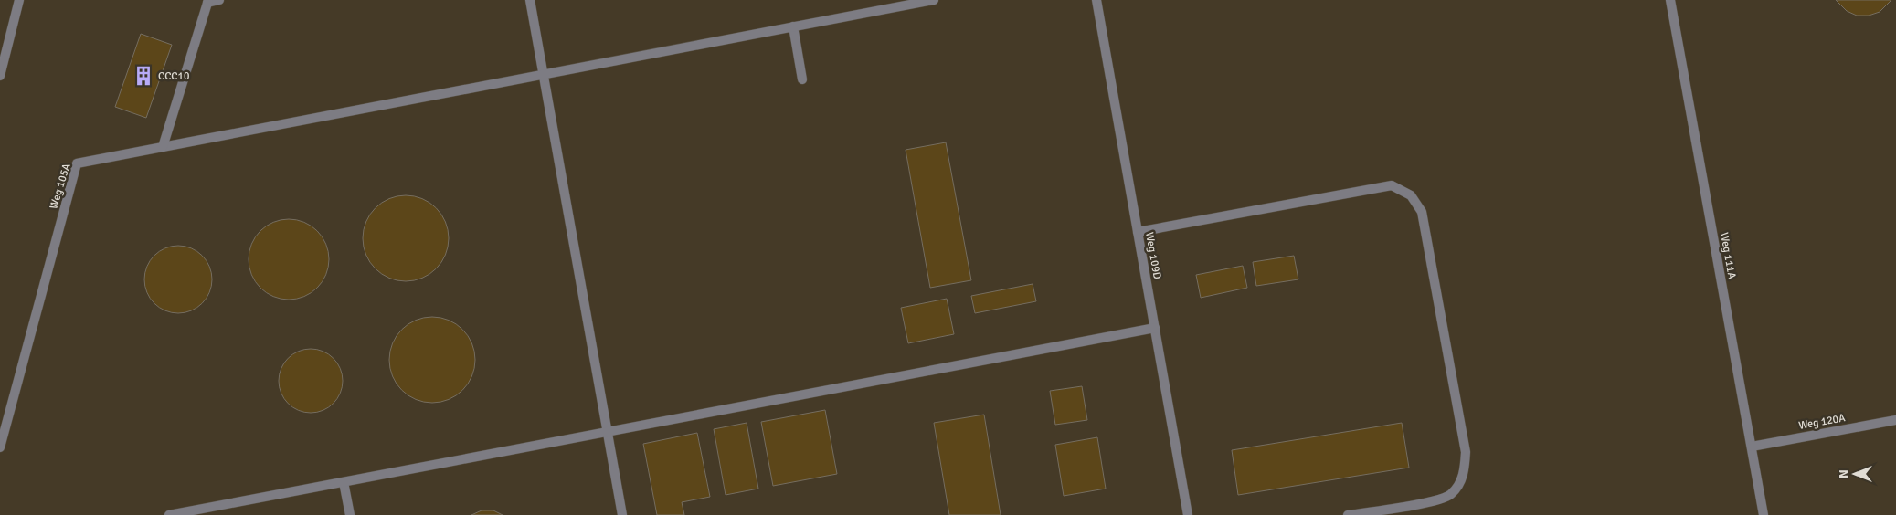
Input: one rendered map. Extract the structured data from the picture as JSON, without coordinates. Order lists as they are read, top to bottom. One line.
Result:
{"streets":{"lane":["Weg 105A","Weg 109D","Weg 111A","Weg 120A"]},"crossings":[["Weg 111A","Weg 120A"]],"places":{"building":["CCC10"]},"north":"left"}
